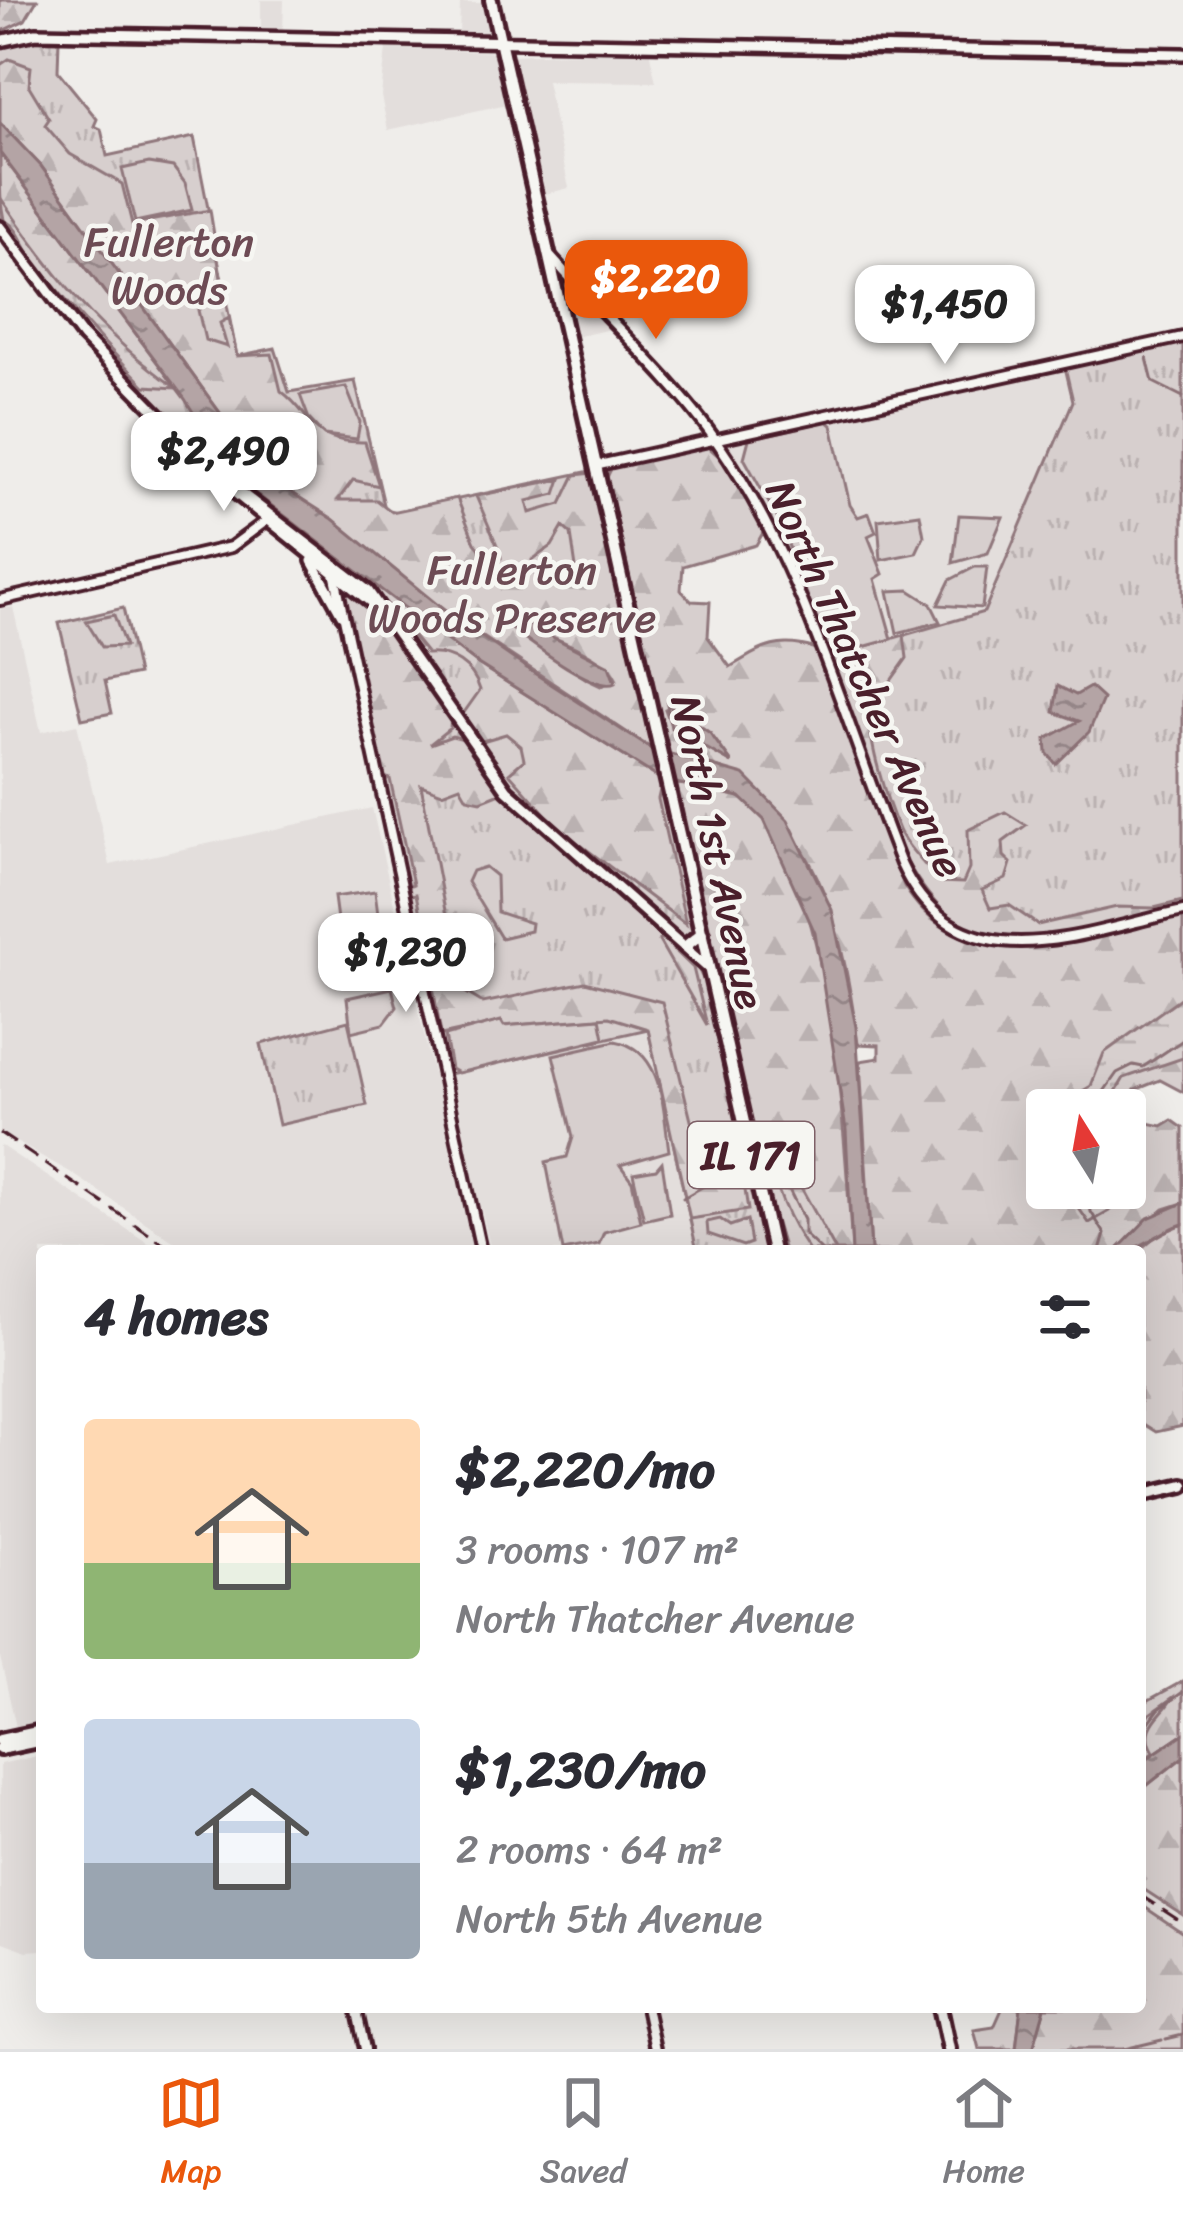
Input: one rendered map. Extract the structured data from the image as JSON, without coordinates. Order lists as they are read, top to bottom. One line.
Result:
{"streets":{"main road":["North Thatcher Avenue","North 1st Avenue","IL 171"]},"crossings":[["North Thatcher Avenue","North 1st Avenue"]],"parks":["Fullerton Woods","Fullerton Woods Preserve"],"north":"top","page":{"price":["$2,220","$1,450","$2,490","$1,230"],"heading":"4 homes","list":[{"name":"$2,220/mo","note":"3 rooms · 107 m² · North Thatcher Avenue"},{"name":"$1,230/mo","note":"2 rooms · 64 m² · North 5th Avenue"}],"tabs":["Map","Saved","Home"]}}
